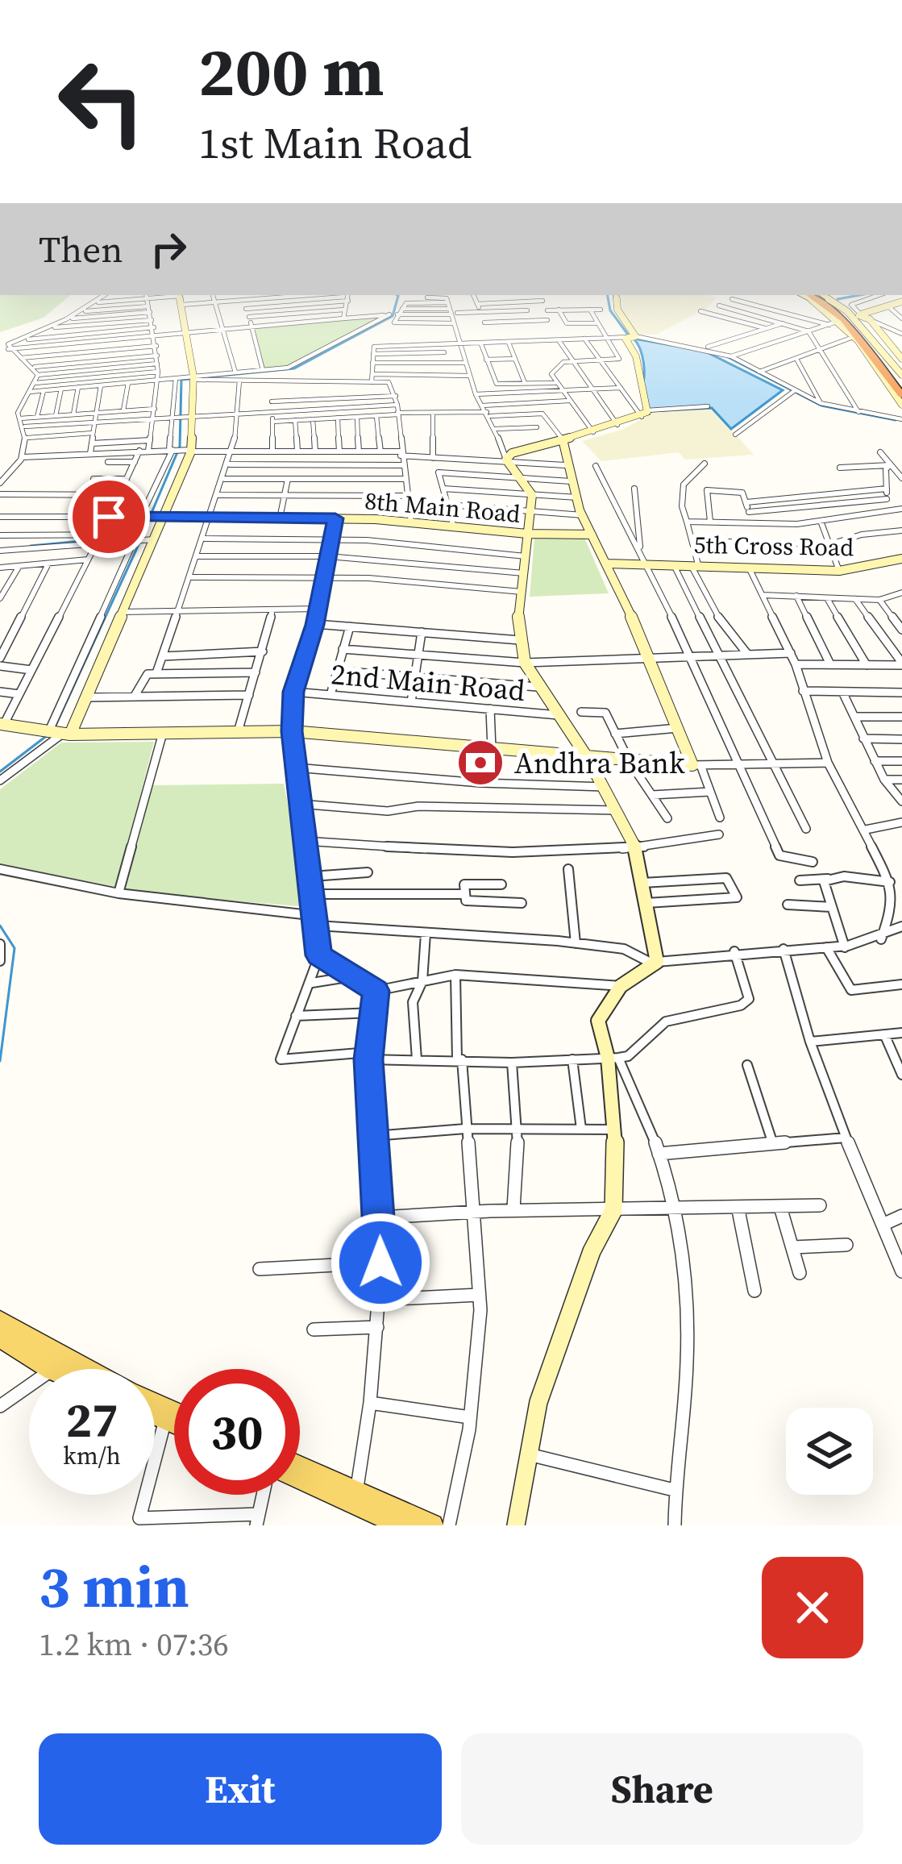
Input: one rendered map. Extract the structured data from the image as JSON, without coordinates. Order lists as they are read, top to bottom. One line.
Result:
{"streets":{"street":["8th Main Road","5th Cross Road","2nd Main Road"]},"places":{"bank":["Andhra Bank"]},"page":{"turn":["200 m","1st Main Road"],"then":"Then","speed":"27 km/h","limit":"30","heading":["3 min","1.2 km · 07:36"],"buttons":["Exit","Share"]}}
